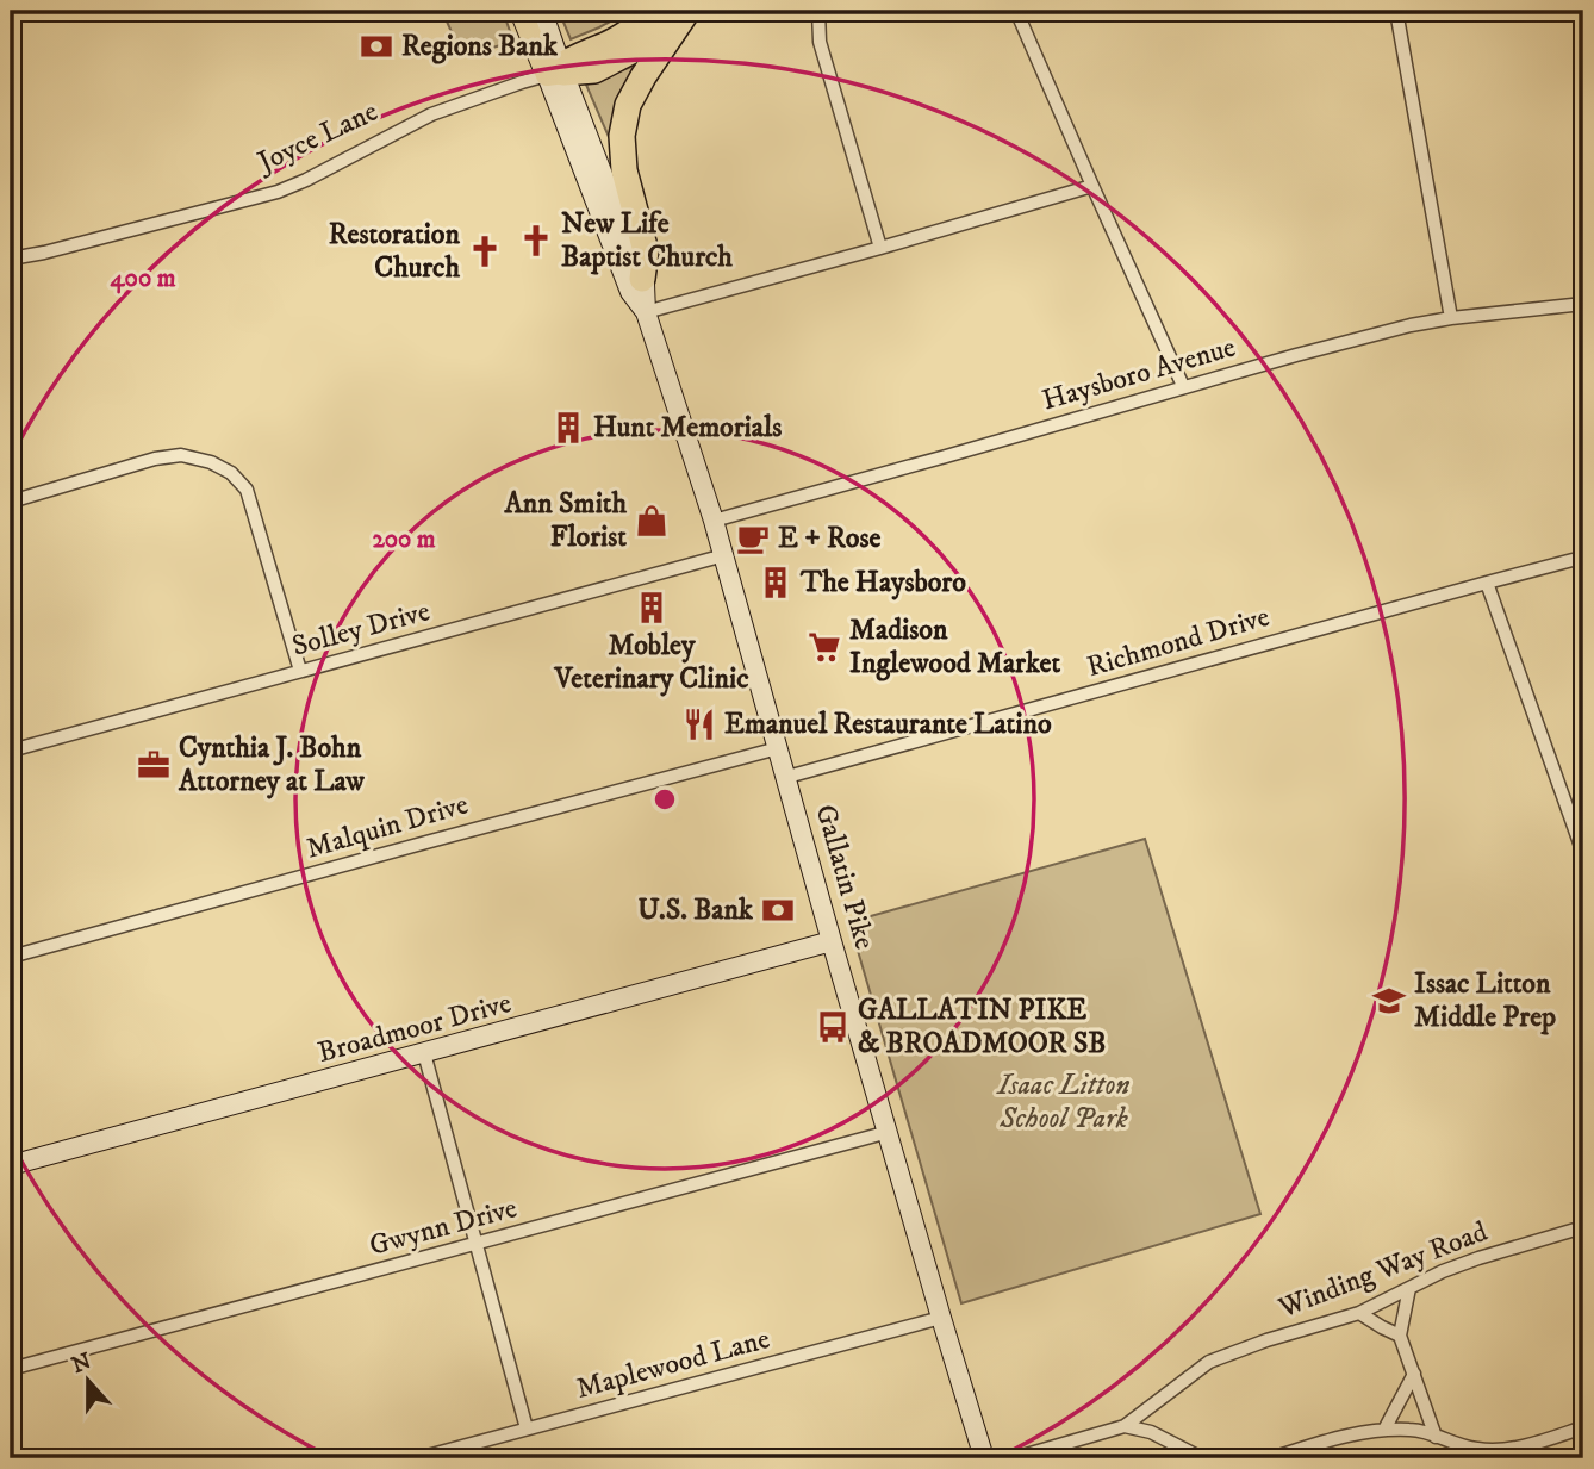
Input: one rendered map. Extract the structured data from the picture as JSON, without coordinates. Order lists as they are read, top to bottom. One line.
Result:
{"streets":{"main road":["Gallatin Pike","Broadmoor Drive"],"street":["Joyce Lane","Haysboro Avenue","Solley Drive","Richmond Drive","Malquin Drive","Gwynn Drive","Winding Way Road","Maplewood Lane"]},"crossings":[["Joyce Lane","Gallatin Pike"],["Haysboro Avenue","Gallatin Pike"],["Solley Drive","Gallatin Pike"],["Richmond Drive","Gallatin Pike"],["Malquin Drive","Gallatin Pike"],["Gallatin Pike","Broadmoor Drive"],["Gallatin Pike","Gwynn Drive"],["Gallatin Pike","Maplewood Lane"]],"parks":["Isaac Litton School Park"],"places":{"bank":["Regions Bank","U.S. Bank"],"church":["New Life Baptist Church","Restoration Church"],"building":["Hunt Memorials","The Haysboro","Mobley Veterinary Clinic"],"shop":["Ann Smith Florist"],"cafe":["E + Rose"],"supermarket":["Madison Inglewood Market"],"restaurant":["Emanuel Restaurante Latino"],"office":["Cynthia J. Bohn Attorney at Law"],"school or university":["Issac Litton Middle Prep"],"bus stop":["GALLATIN PIKE & BROADMOOR SB"]},"north":"top","rings":["400 m","200 m"]}
